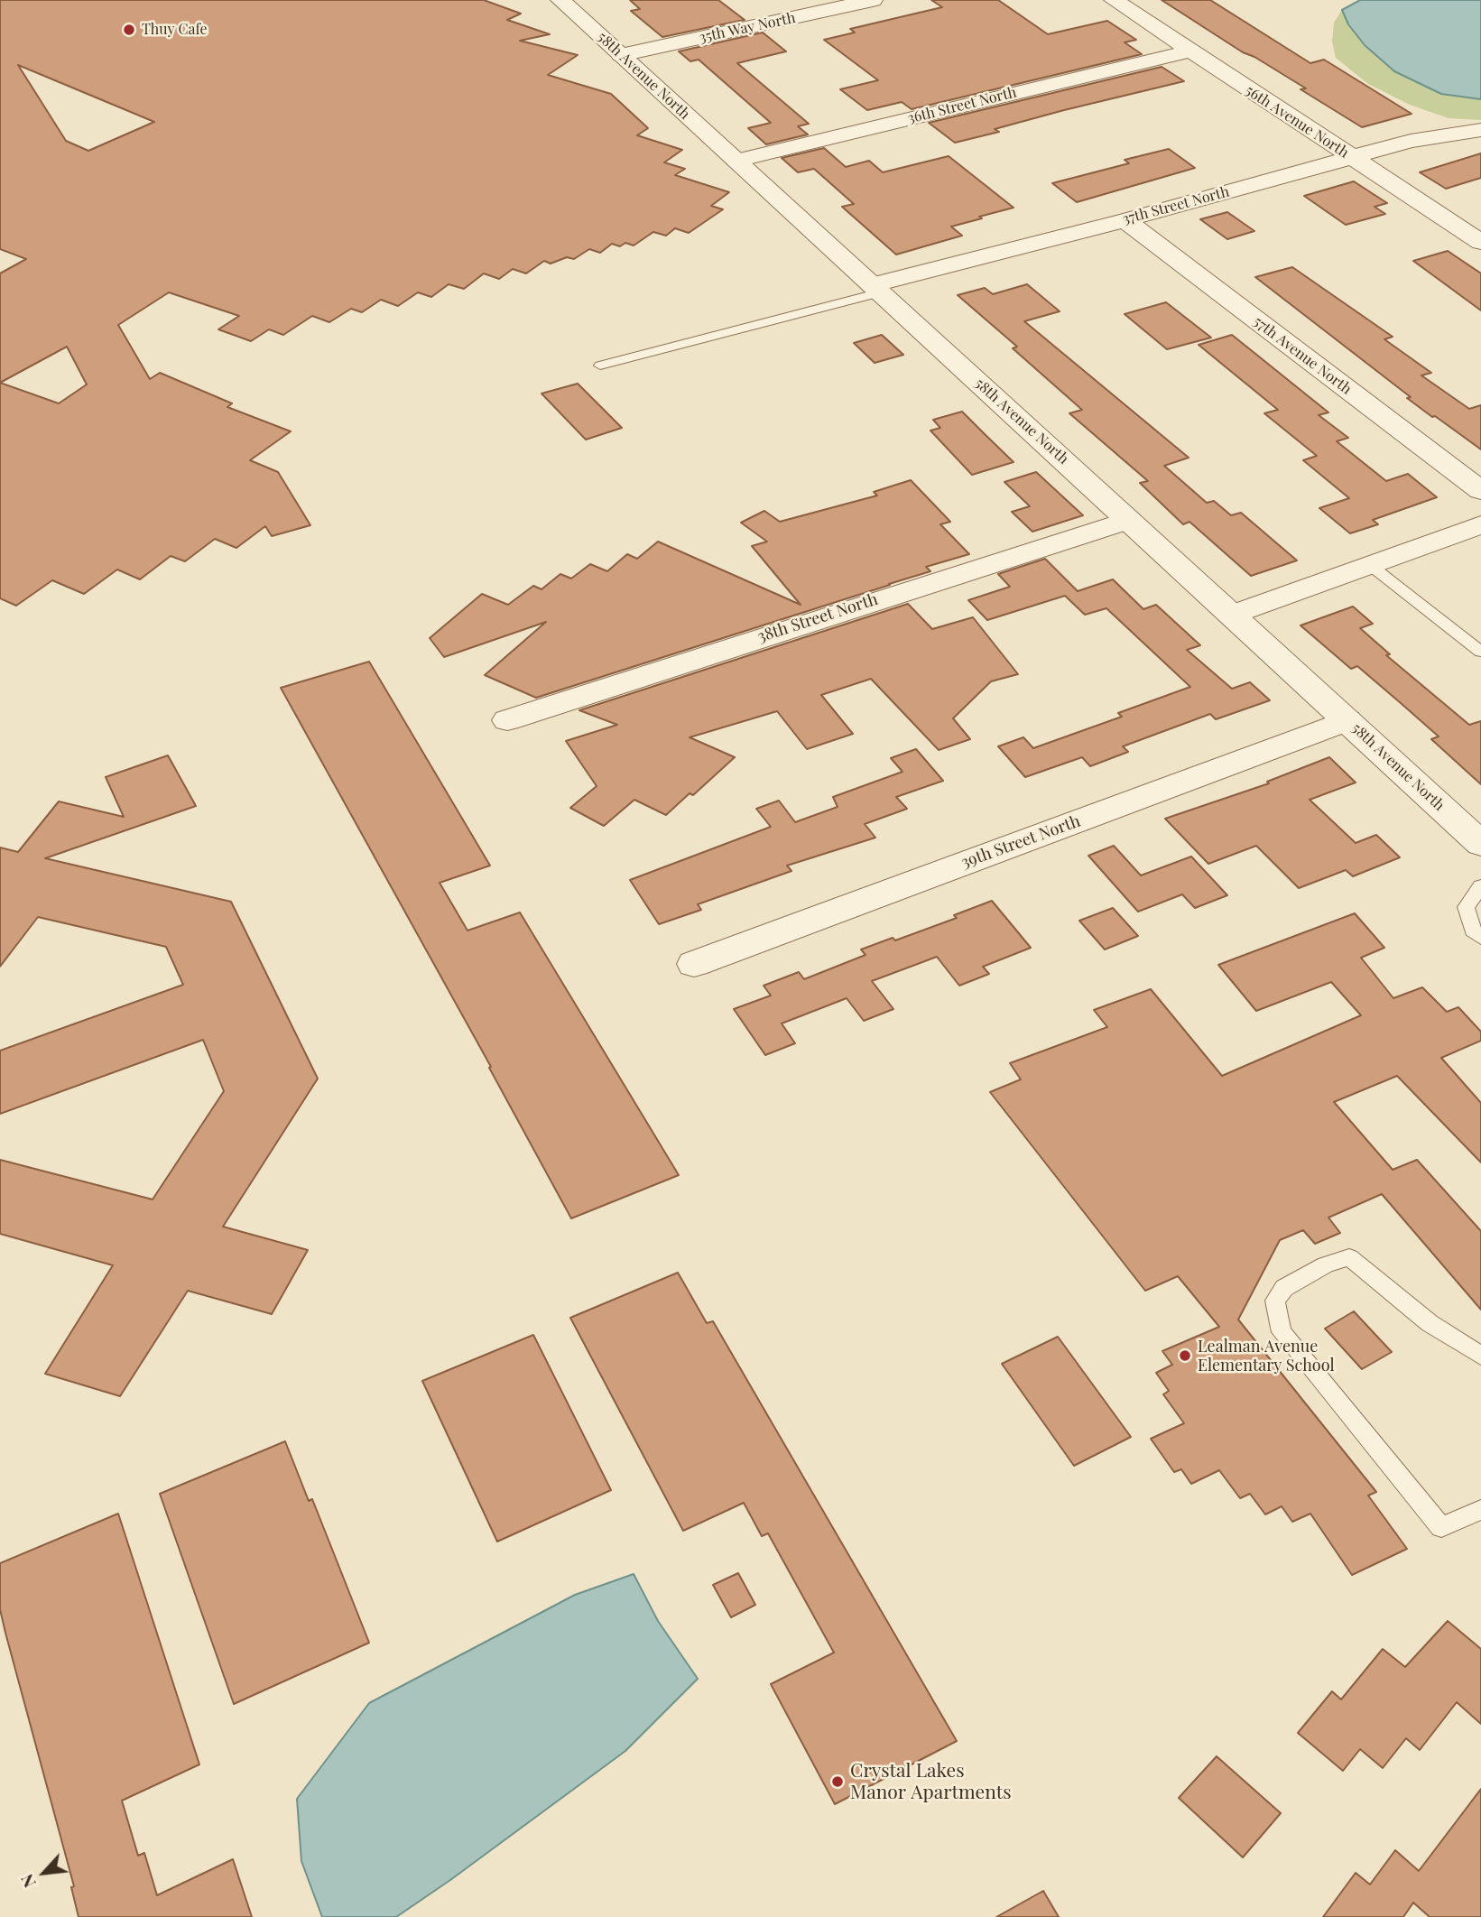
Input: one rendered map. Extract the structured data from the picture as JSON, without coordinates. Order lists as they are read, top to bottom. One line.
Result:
{"streets":{"street":["35th Way North","58th Avenue North","36th Street North","56th Avenue North","37th Street North","57th Avenue North","38th Street North","39th Street North"]},"crossings":[["35th Way North","58th Avenue North"],["58th Avenue North","36th Street North"],["58th Avenue North","37th Street North"],["58th Avenue North","38th Street North"],["58th Avenue North","39th Street North"],["36th Street North","56th Avenue North"],["56th Avenue North","37th Street North"],["37th Street North","57th Avenue North"]],"places":["Thuy Cafe","Lealman Avenue Elementary School","Crystal Lakes Manor Apartments"],"north":"bottom left"}
